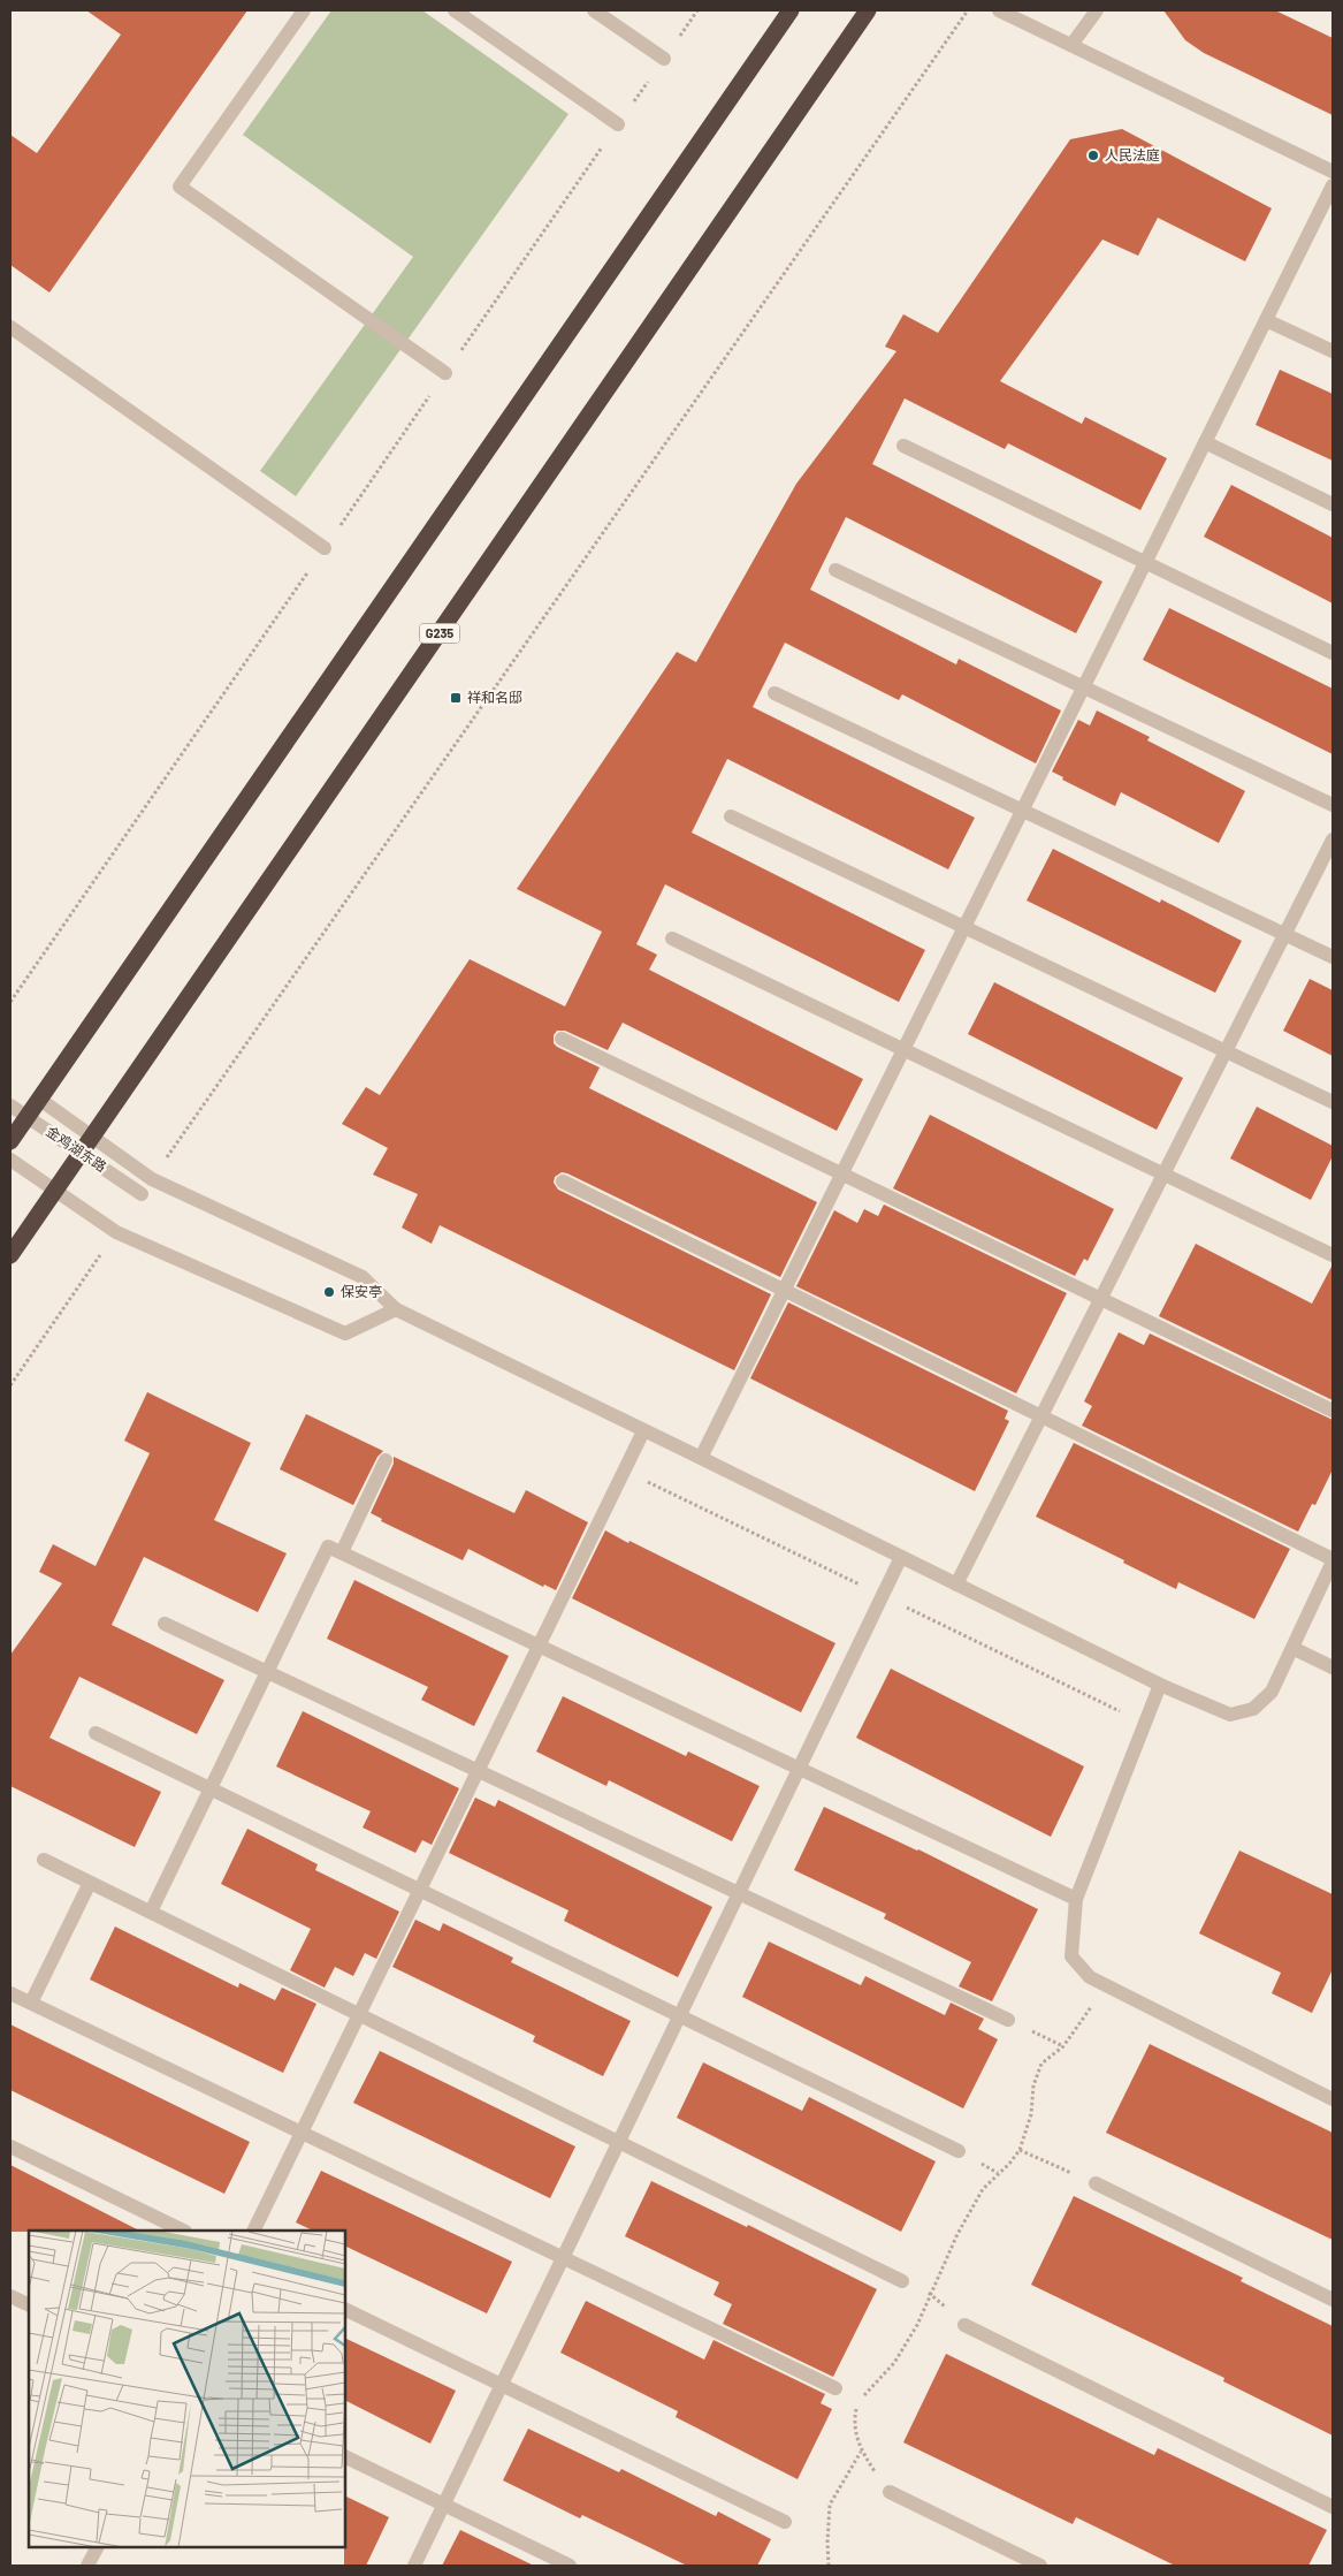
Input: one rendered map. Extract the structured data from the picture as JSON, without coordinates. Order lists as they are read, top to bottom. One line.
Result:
{"streets":{"highway":["G235"],"street":["金鸡湖东路"]},"crossings":[["G235","金鸡湖东路"]],"places":{"other":["人民法庭","保安亭"],"transit":["祥和名邸"]}}
